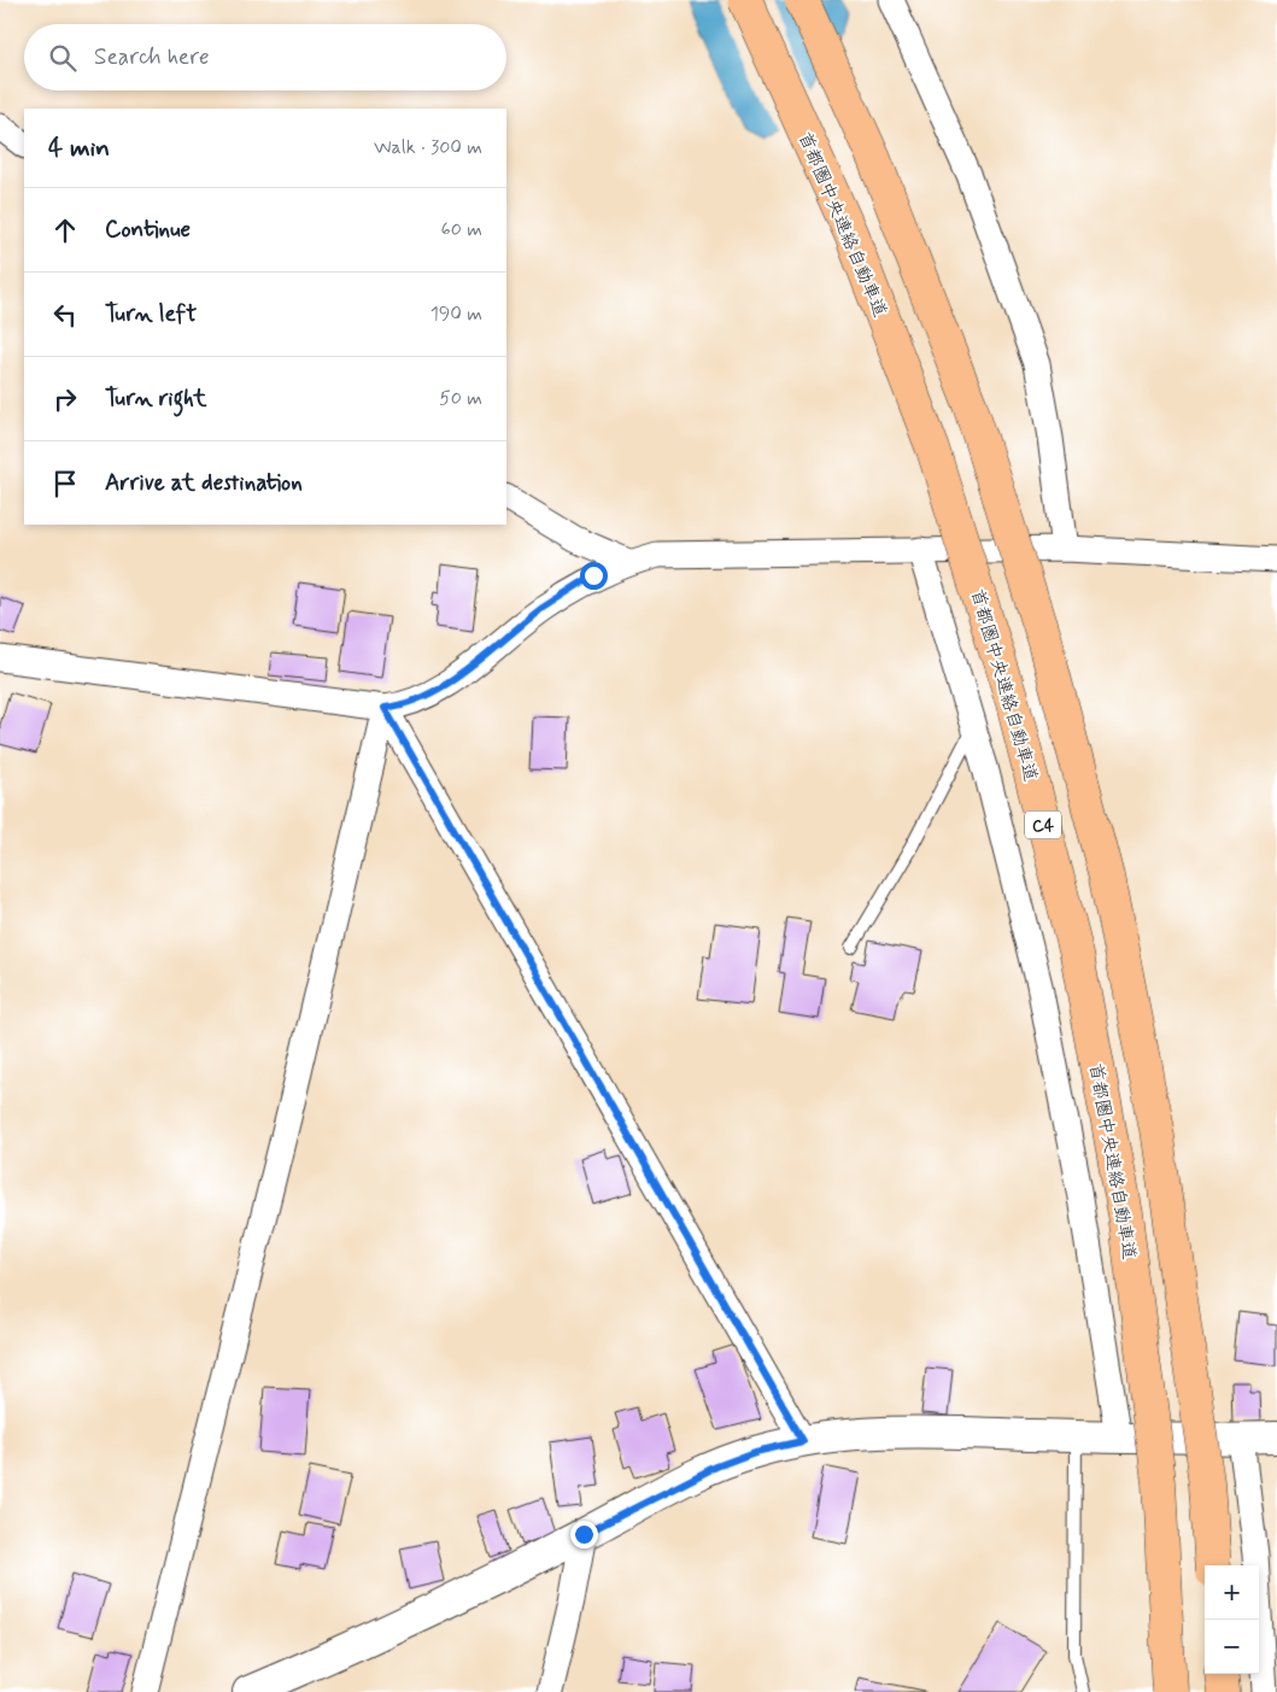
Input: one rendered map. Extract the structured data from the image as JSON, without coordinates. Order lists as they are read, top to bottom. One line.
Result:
{"streets":{"highway":["首都圏中央連絡自動車道","C4"]},"page":{"search":"Search here","heading":["4 min","Walk · 300 m"],"list":[["Continue","60 m"],["Turn left","190 m"],["Turn right","50 m"],"Arrive at destination"],"map_buttons":["+","−"]}}
